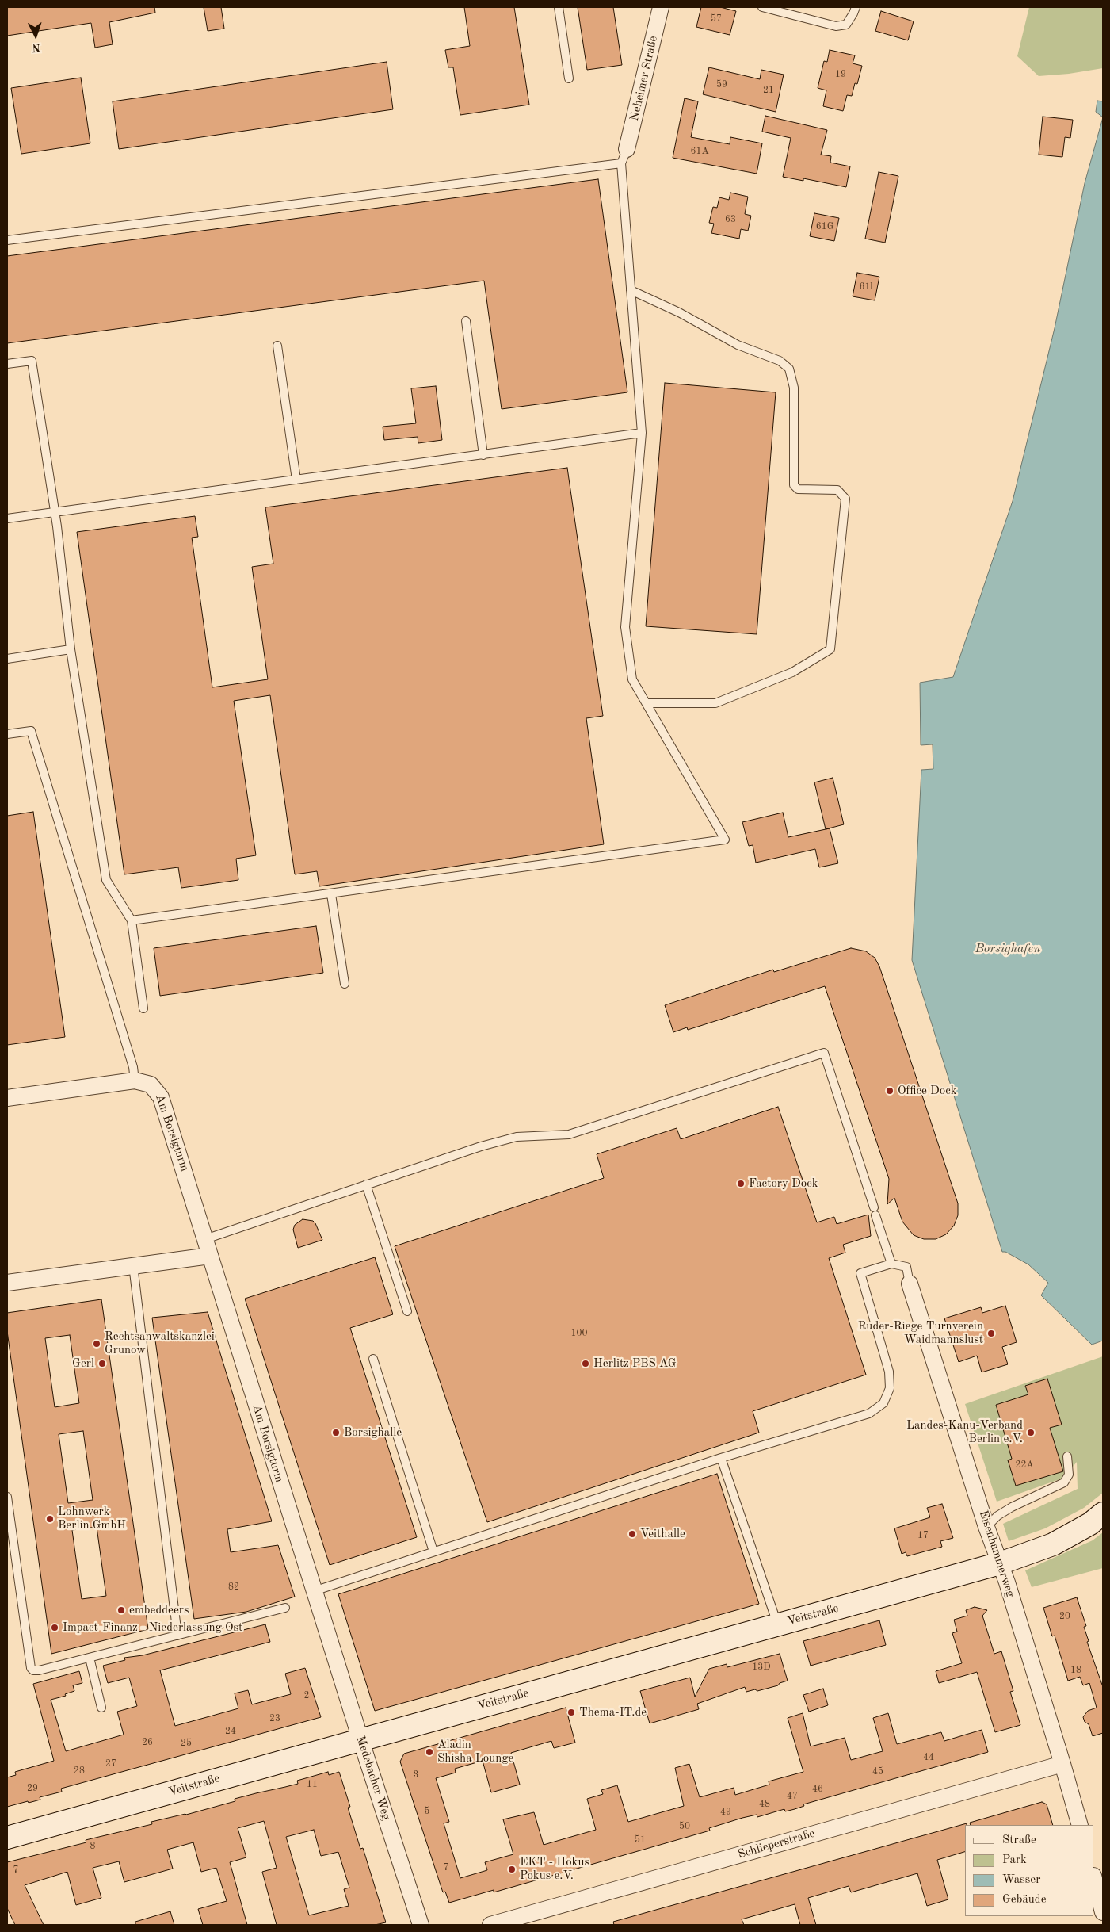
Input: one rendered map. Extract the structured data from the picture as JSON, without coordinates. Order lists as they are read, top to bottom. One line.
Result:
{"streets":{"street":["Neheimer Straße","Am Borsigturm","Eisenhammerweg","Veitstraße","Medebacher Weg","Schlieperstraße"]},"crossings":[["Am Borsigturm","Medebacher Weg"],["Eisenhammerweg","Veitstraße"],["Eisenhammerweg","Schlieperstraße"],["Veitstraße","Medebacher Weg"]],"water":["Borsighafen"],"places":["Office Dock","Factory Dock","Ruder-Riege Turnverein Waidmannslust","Rechtsanwaltskanzlei Grunow","Gerl","Herlitz PBS AG","Borsighalle","Landes-Kanu-Verband Berlin e.V.","Lohnwerk Berlin GmbH","Veithalle","embeddeers","Impact-Finanz - Niederlassung Ost","Thema-IT.de","Aladin Shisha Lounge","EKT - Hokus Pokus e.V."],"house_numbers":["57","19","59","21","61A","63","61G","61l","100","22A","17","82","20","13D","18","2","23","24","26","25","44","27","28","45","3","11","29","46","47","48","5","49","50","51","8","7","7"],"legend":["Straße","Park","Wasser","Gebäude"],"north":"bottom"}
